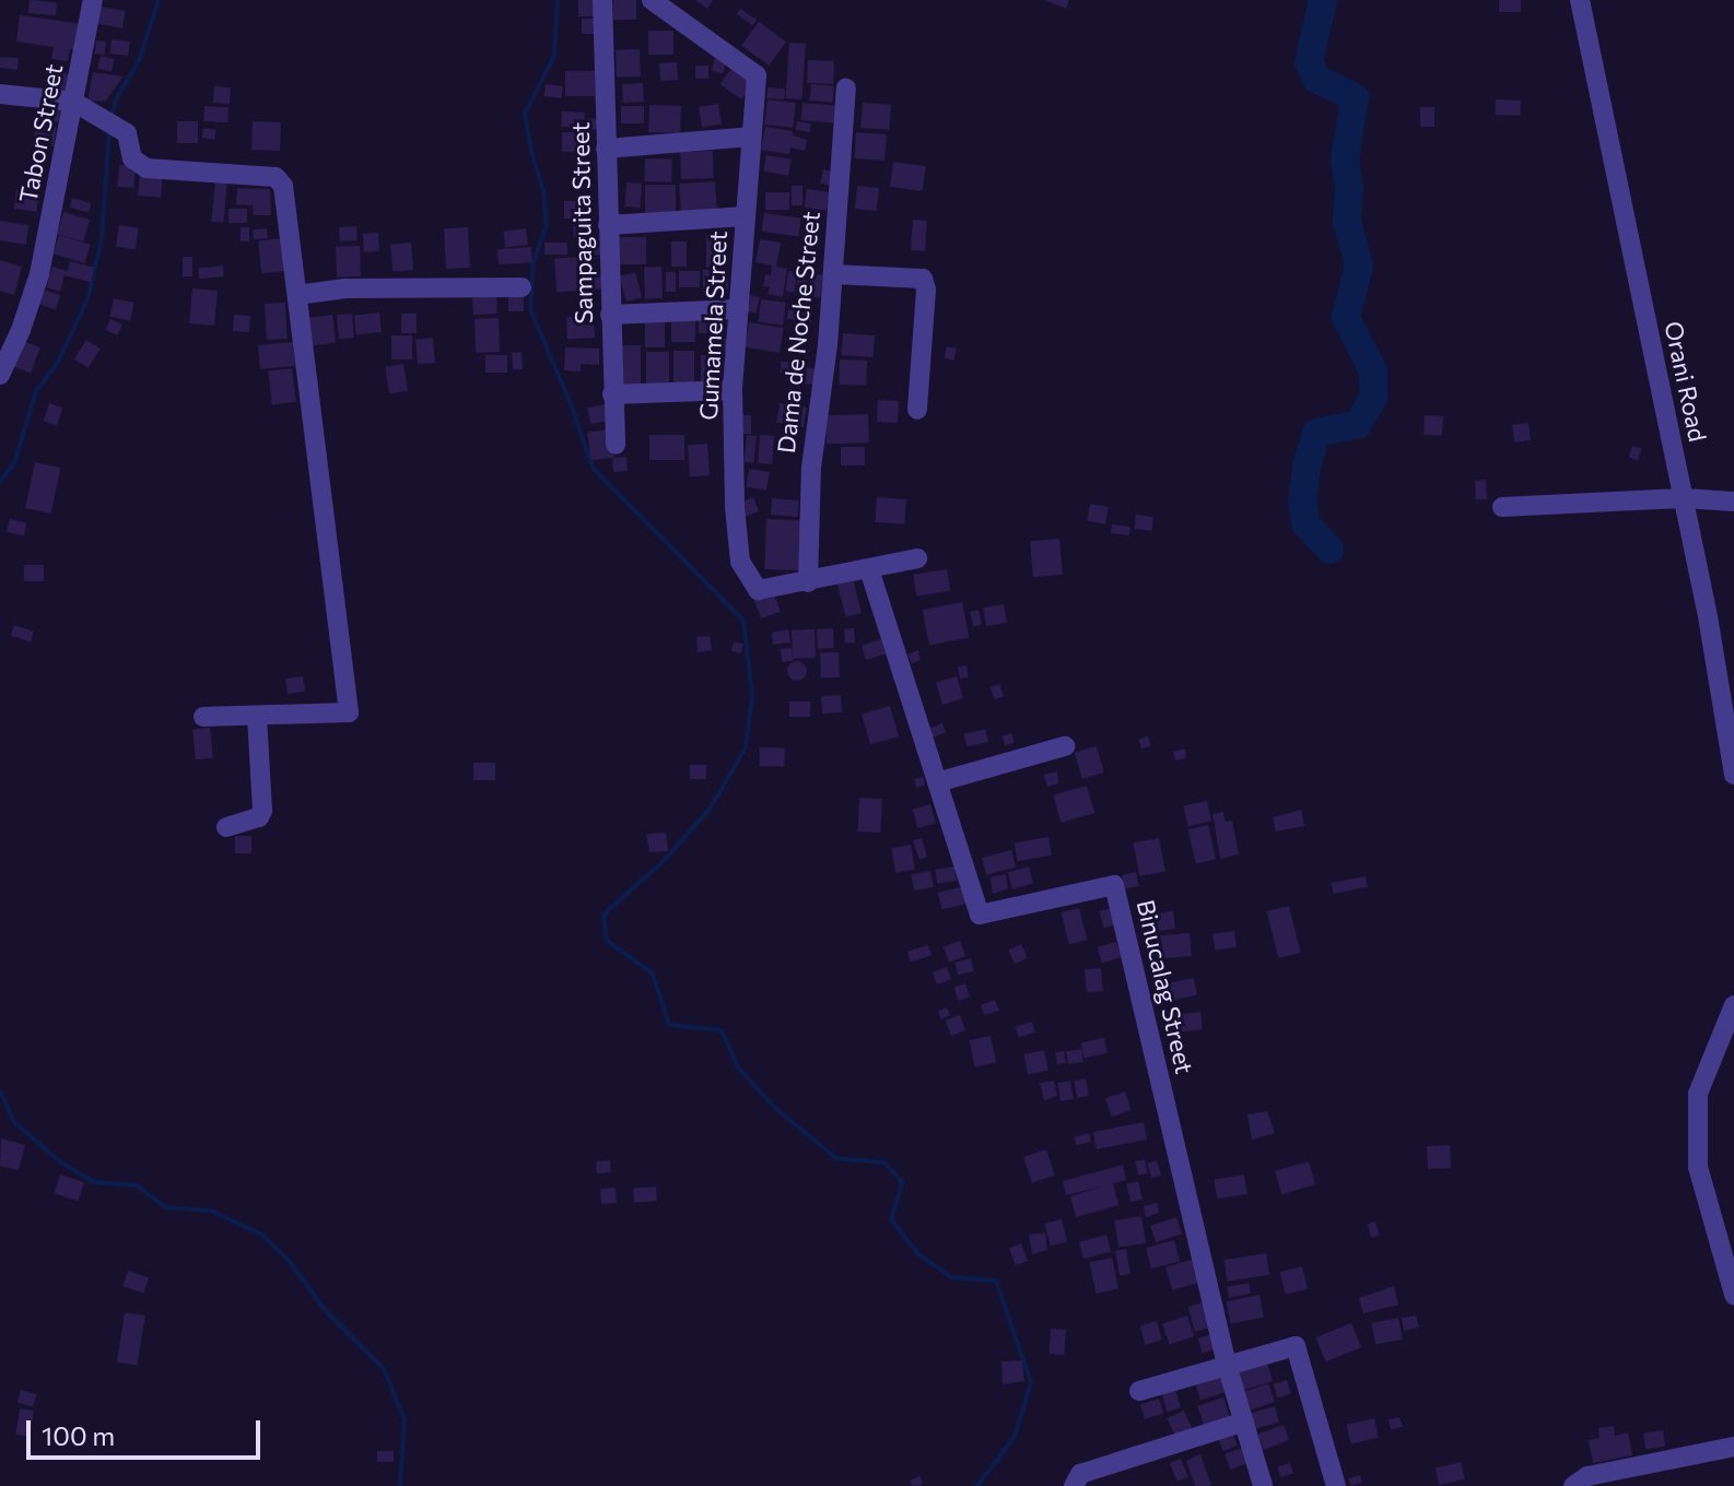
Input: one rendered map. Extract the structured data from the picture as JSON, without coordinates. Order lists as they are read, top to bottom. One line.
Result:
{"streets":{"street":["Tabon Street","Sampaguita Street","Gumamela Street","Dama de Noche Street","Orani Road","Binucalag Street"]},"crossings":[["Gumamela Street","Dama de Noche Street"],["Gumamela Street","Binucalag Street"]],"scale_bar":"100 m"}
